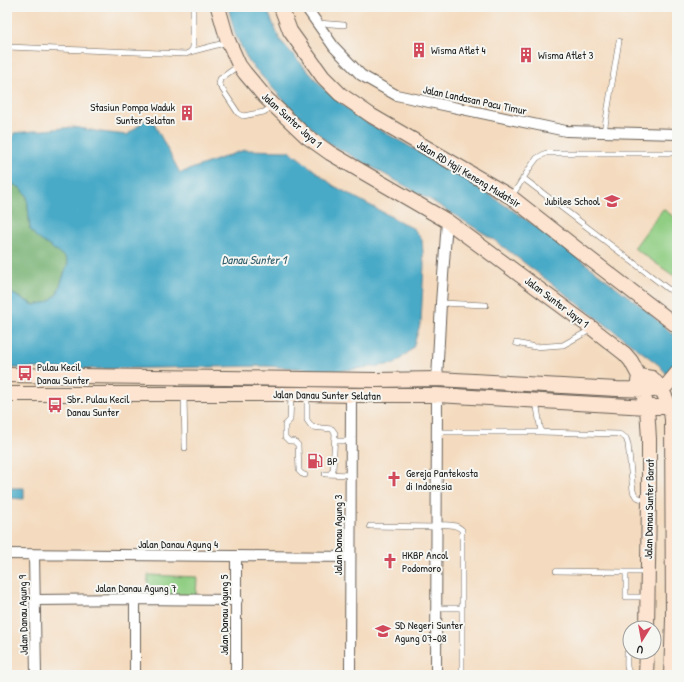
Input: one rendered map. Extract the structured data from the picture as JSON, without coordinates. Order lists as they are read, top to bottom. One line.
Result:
{"streets":{"street":["Jalan Landasan Pacu Timur","Jalan Sunter Jaya 1","Jalan RD Haji Keneng Mudatsir","Jalan Danau Sunter Selatan","Jalan Danau Sunter Barat","Jalan Danau Agung 3","Jalan Danau Agung 4","Jalan Danau Agung 7","Jalan Danau Agung 9","Jalan Danau Agung 5"]},"crossings":[["Jalan Sunter Jaya 1","Jalan Danau Sunter Selatan"],["Jalan Sunter Jaya 1","Jalan Danau Sunter Barat"],["Jalan Danau Sunter Selatan","Jalan Danau Sunter Barat"],["Jalan Danau Sunter Selatan","Jalan Danau Agung 3"],["Jalan Danau Agung 3","Jalan Danau Agung 4"],["Jalan Danau Agung 4","Jalan Danau Agung 9"],["Jalan Danau Agung 4","Jalan Danau Agung 5"],["Jalan Danau Agung 7","Jalan Danau Agung 9"],["Jalan Danau Agung 7","Jalan Danau Agung 5"]],"water":["Danau Sunter 1"],"places":{"building":["Wisma Atlet 4","Wisma Atlet 3","Stasiun Pompa Waduk Sunter Selatan"],"school or university":["Jubilee School","SD Negeri Sunter Agung 07-08"],"bus stop":["Pulau Kecil Danau Sunter","Sbr. Pulau Kecil Danau Sunter"],"fuel station":["BP"],"church":["Gereja Pantekosta di Indonesia","HKBP Ancol Podomoro"]},"north":"bottom"}
